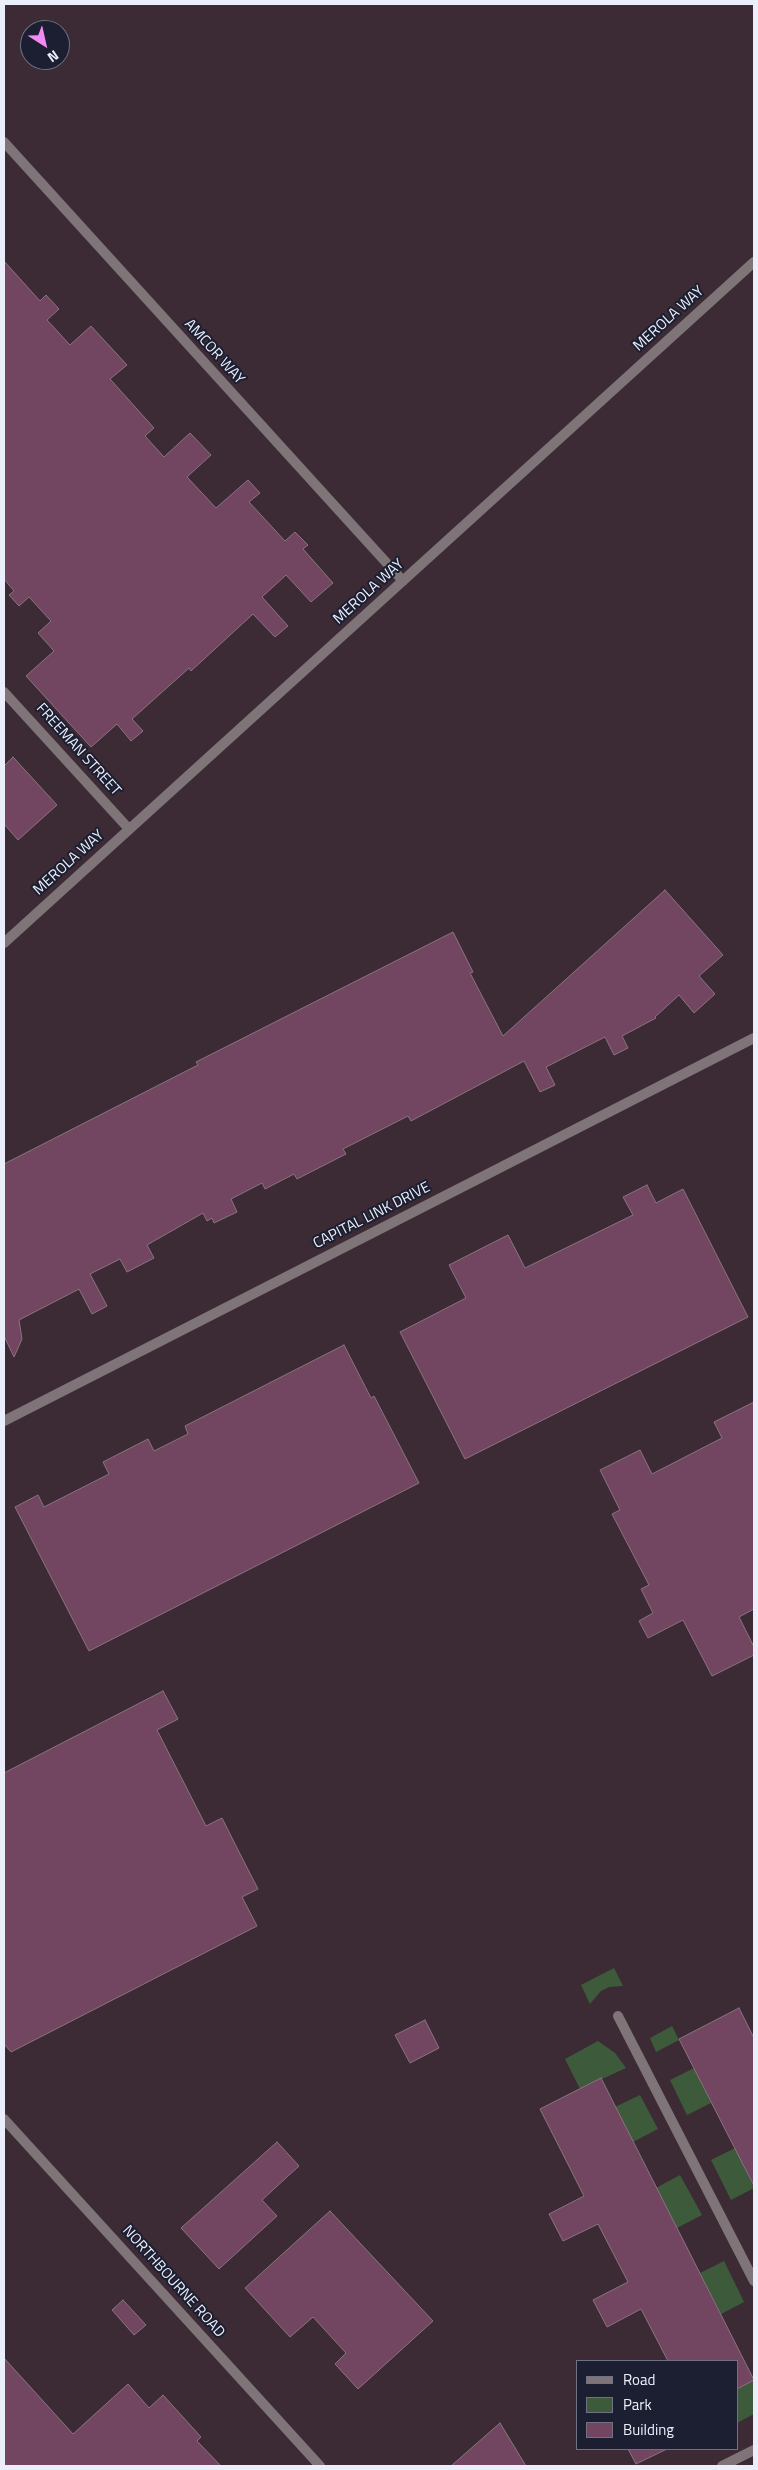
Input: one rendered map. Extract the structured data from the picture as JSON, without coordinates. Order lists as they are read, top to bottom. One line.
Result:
{"streets":{"street":["MEROLA WAY","AMCOR WAY","FREEMAN STREET","CAPITAL LINK DRIVE","NORTHBOURNE ROAD"]},"crossings":[["MEROLA WAY","AMCOR WAY"],["MEROLA WAY","FREEMAN STREET"]],"legend":["Road","Park","Building"],"north":"bottom right"}
